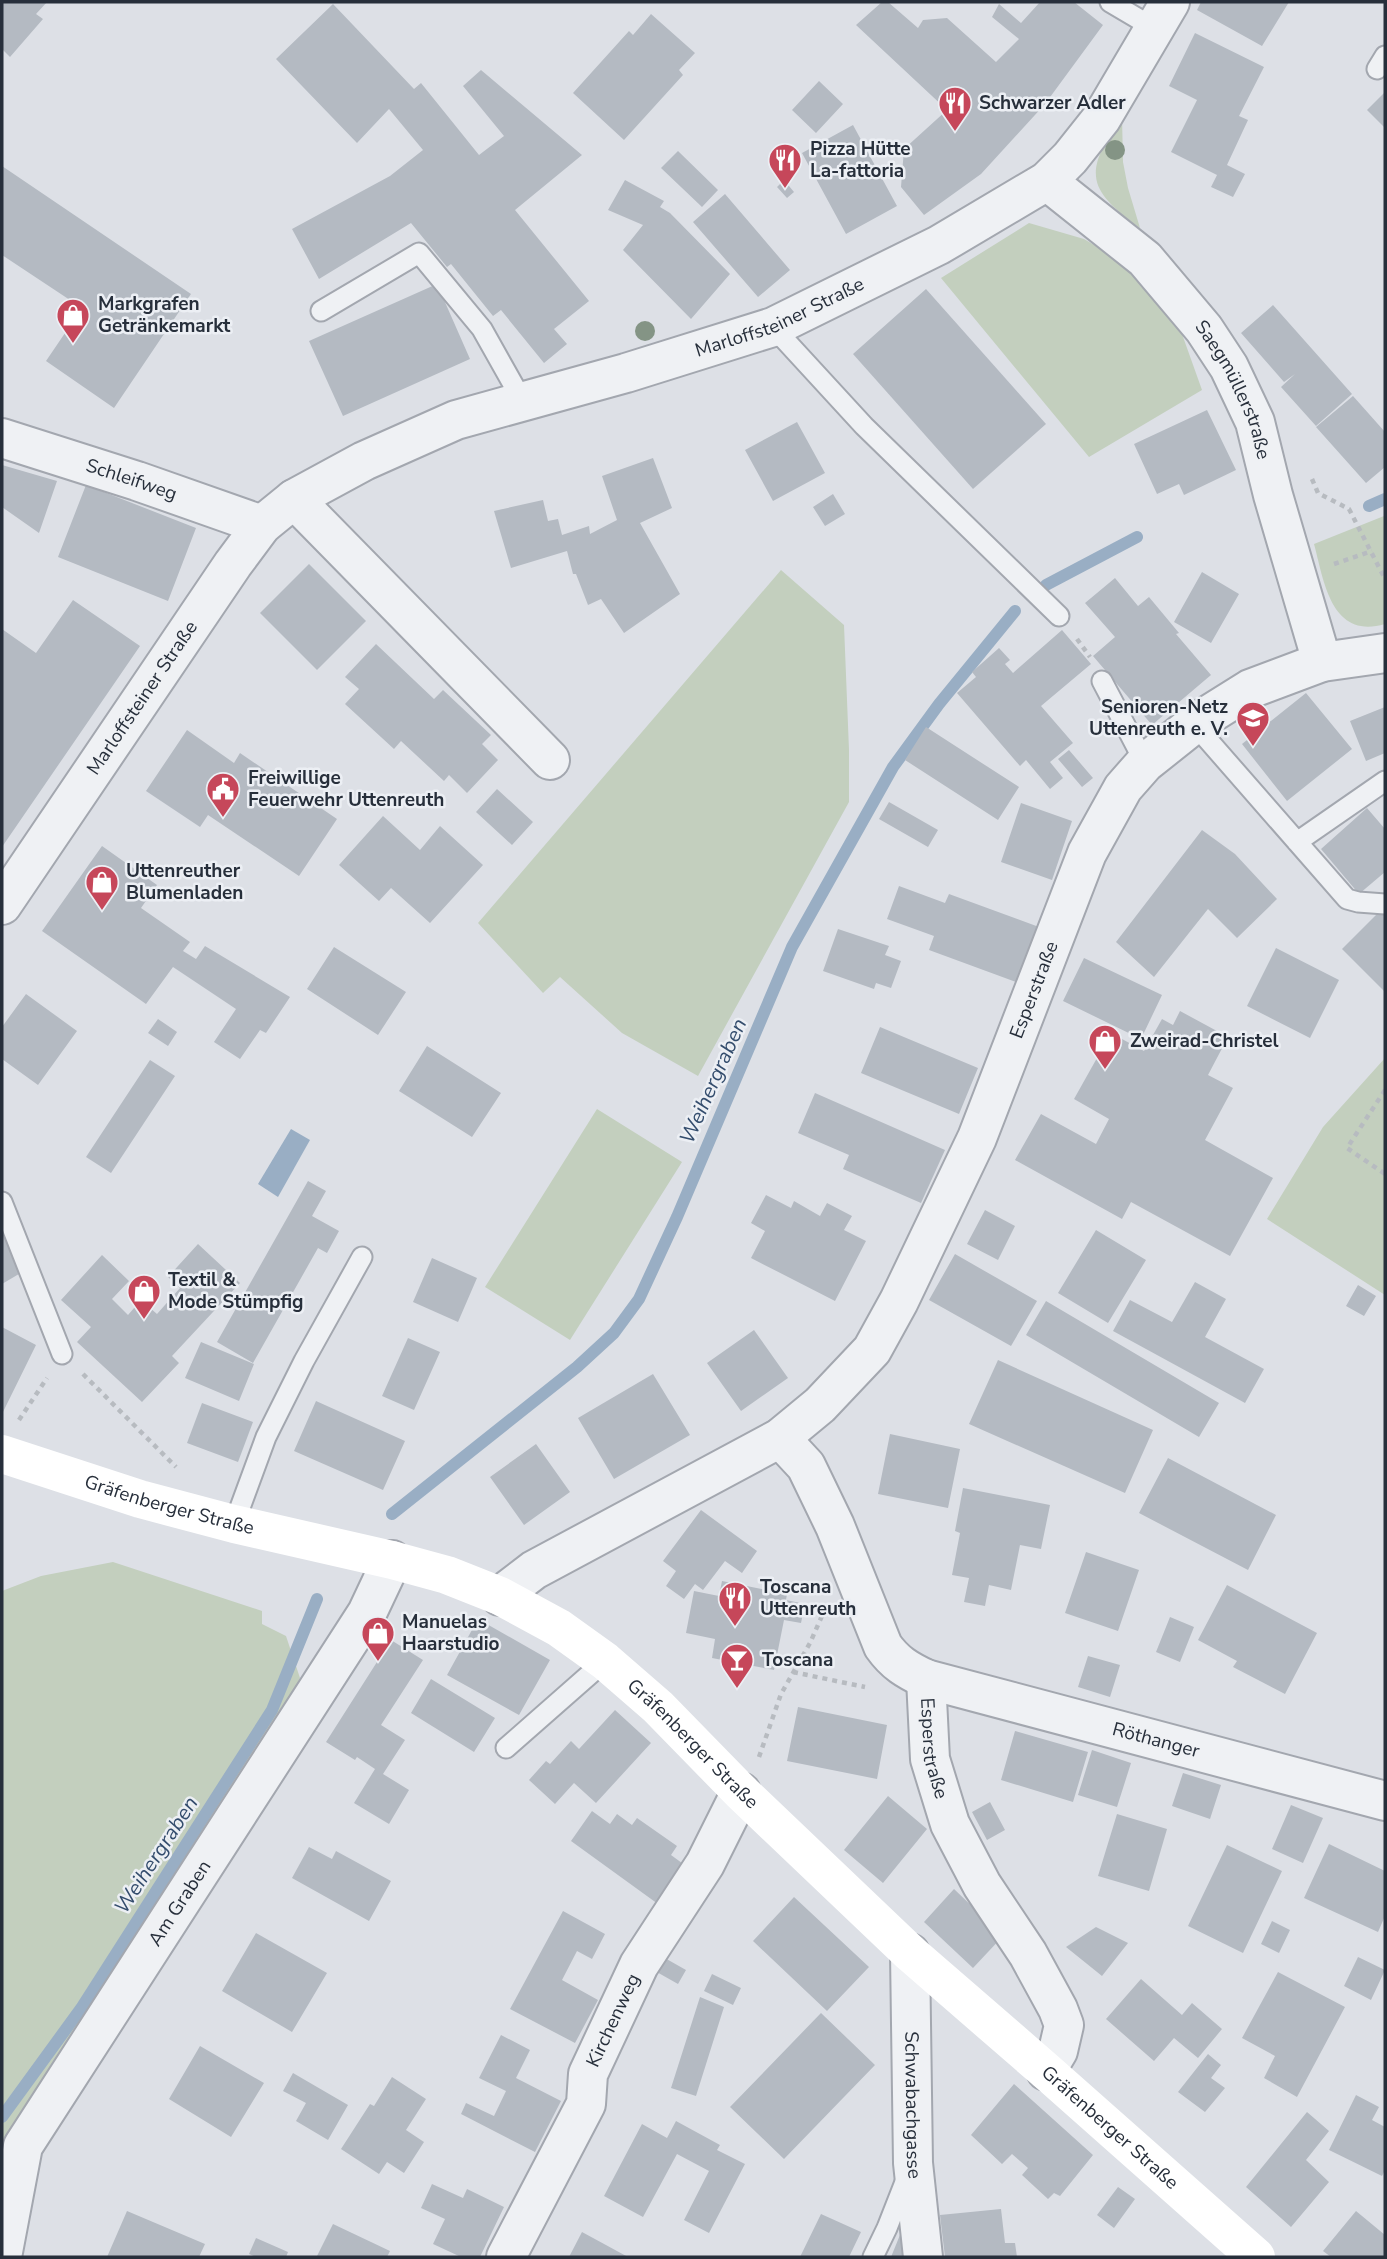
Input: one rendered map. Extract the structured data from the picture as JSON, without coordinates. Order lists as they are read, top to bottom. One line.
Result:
{"streets":{"main road":["Gräfenberger Straße"],"street":["Marloffsteiner Straße","Saegmüllerstraße","Schleifweg","Esperstraße","Röthanger","Am Graben","Kirchenweg","Schwabachgasse"]},"crossings":[["Marloffsteiner Straße","Saegmüllerstraße"],["Marloffsteiner Straße","Schleifweg"],["Saegmüllerstraße","Esperstraße"],["Esperstraße","Gräfenberger Straße"],["Esperstraße","Röthanger"],["Gräfenberger Straße","Am Graben"],["Gräfenberger Straße","Kirchenweg"],["Gräfenberger Straße","Schwabachgasse"]],"water":["Weihergraben"],"places":{"restaurant":["Schwarzer Adler","Pizza Hütte La-fattoria","Toscana Uttenreuth"],"shop":["Markgrafen Getränkemarkt","Uttenreuther Blumenladen","Zweirad-Christel","Textil & Mode Stümpfig","Manuelas Haarstudio"],"school or university":["Senioren-Netz Uttenreuth e. V."],"public building":["Freiwillige Feuerwehr Uttenreuth"],"bar":["Toscana"]}}
